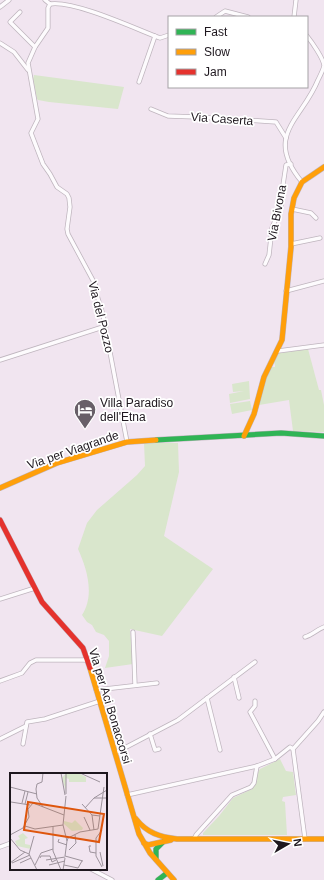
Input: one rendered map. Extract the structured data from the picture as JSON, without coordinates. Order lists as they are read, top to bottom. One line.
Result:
{"streets":{"main road":["Via per Viagrande","Via per Aci Bonaccorsi"],"street":["Via Caserta","Via Bivona","Via del Pozzo"]},"crossings":[["Via del Pozzo","Via per Viagrande"]],"places":{"hotel":["Villa Paradiso dell'Etna"]},"legend":["Fast","Slow","Jam"],"north":"right"}
